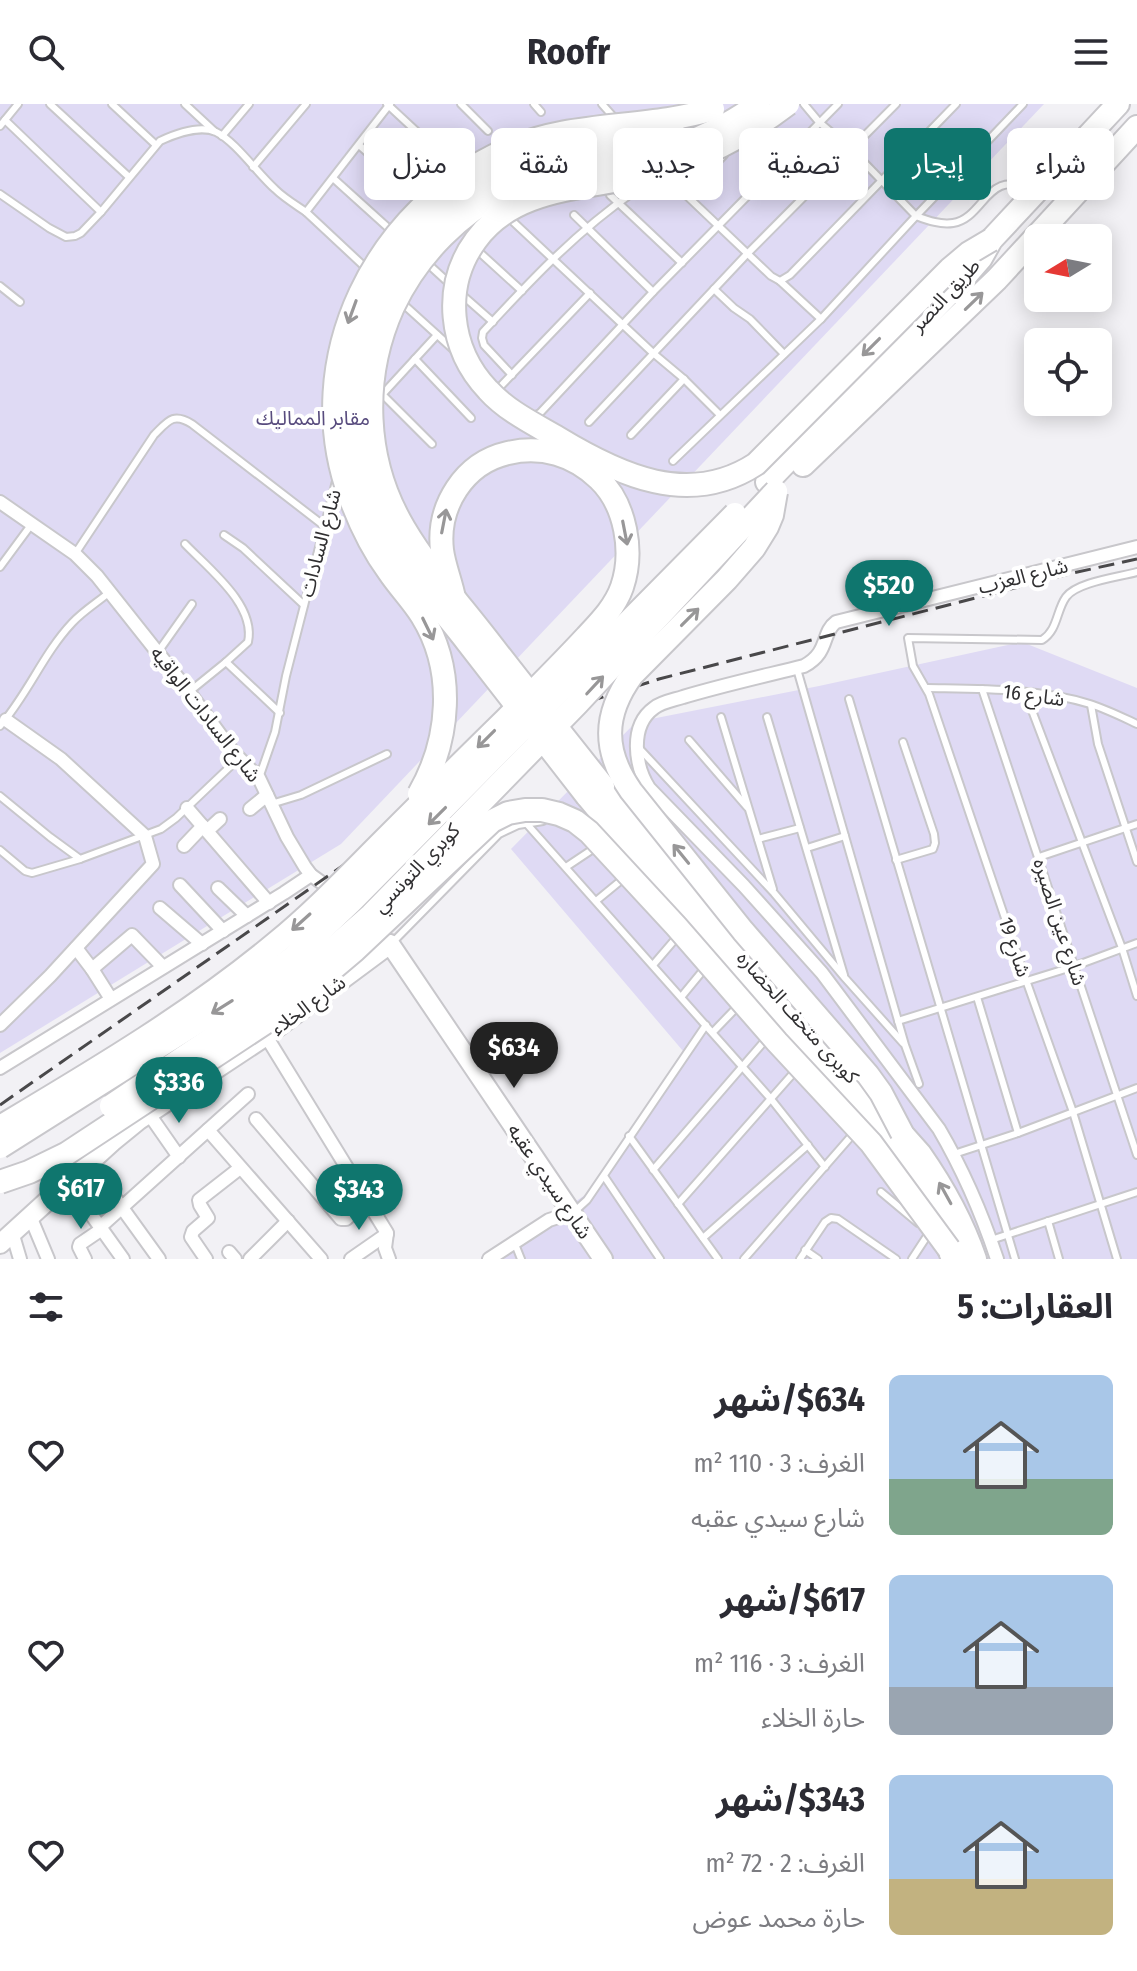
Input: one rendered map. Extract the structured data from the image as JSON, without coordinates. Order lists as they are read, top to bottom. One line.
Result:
{"streets":{"highway":["طريق النصر","كوبري التونسي","كوبرى متحف الحضاره"],"street":["شارع العزب","شارع السادات الواقيه","شارع الخلاء","شارع سيدي عقبه"],"lane":["شارع السادات","شارع 16","شارع عين الصيره","شارع 19"]},"crossings":[["طريق النصر","كوبري التونسي"],["شارع السادات","شارع السادات الواقيه"],["شارع 16","شارع عين الصيره"],["شارع 16","شارع 19"],["شارع السادات الواقيه","شارع الخلاء"],["شارع السادات الواقيه","شارع سيدي عقبه"],["شارع الخلاء","شارع سيدي عقبه"]],"parks":["مقابر المماليك"],"north":"left","page":{"header":"Roofr","chip":["شراء","إيجار","تصفية","جديد","شقة","منزل"],"price":["$520","$634","$336","$617","$343"],"heading":"العقارات: 5","list":[{"name":"$634/شهر","note":"الغرف: 3 · 110 m² · شارع سيدي عقبه"},{"name":"$617/شهر","note":"الغرف: 3 · 116 m² · حارة الخلاء"},{"name":"$343/شهر","note":"الغرف: 2 · 72 m² · حارة محمد عوض"}]}}
